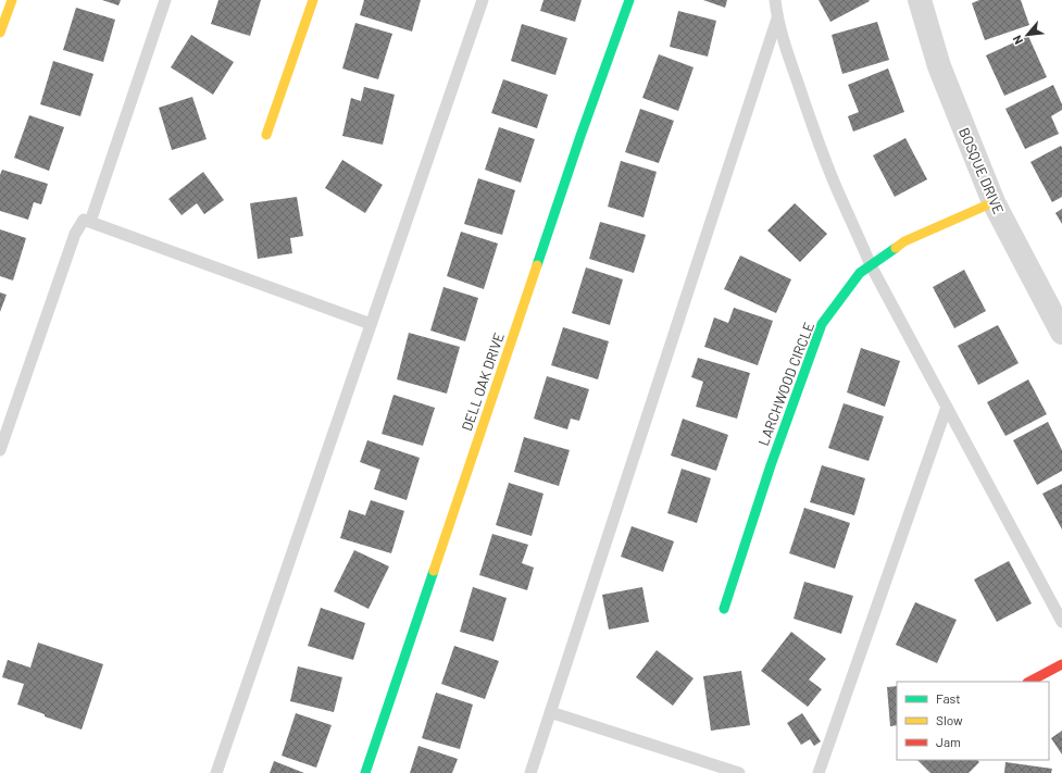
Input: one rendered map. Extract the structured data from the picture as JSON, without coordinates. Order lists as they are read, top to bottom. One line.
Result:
{"streets":{"street":["BOSQUE DRIVE","DELL OAK DRIVE","LARCHWOOD CIRCLE"]},"crossings":[["BOSQUE DRIVE","LARCHWOOD CIRCLE"]],"legend":["Fast","Slow","Jam"],"north":"bottom left"}
